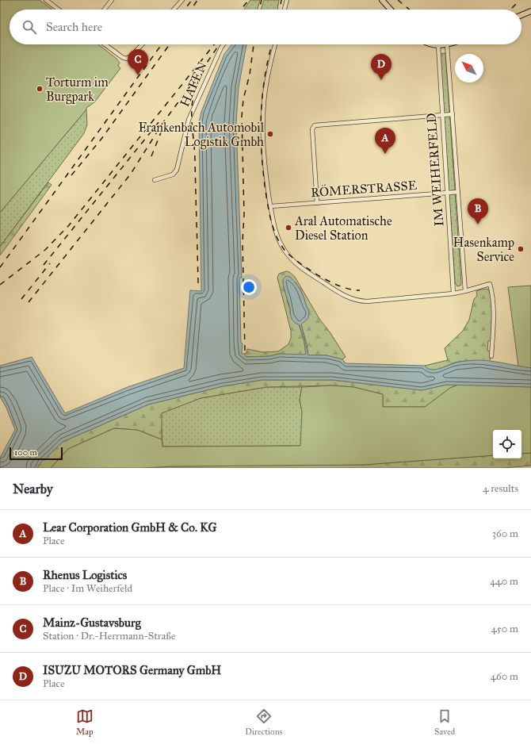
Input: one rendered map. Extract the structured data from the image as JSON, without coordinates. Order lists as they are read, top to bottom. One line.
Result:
{"streets":{"street":["HAFEN","IM WEIHERFELD","RÖMERSTRASSE"]},"crossings":[["IM WEIHERFELD","RÖMERSTRASSE"]],"places":["Torturm im Burgpark","Frankenbach Automobil Logistik Gmbh","Aral Automatische Diesel Station","Hasenkamp Service"],"scale_bar":"100 m","north":"top left","page":{"search":"Search here","pins":["C","D","A","B"],"scale":"100 m","heading":["Nearby","4 results"],"list":[{"mark":"A","name":"Lear Corporation GmbH & Co. KG","note":"Place","value":"360 m"},{"mark":"B","name":"Rhenus Logistics","note":"Place · Im Weiherfeld","value":"440 m"},{"mark":"C","name":"Mainz-Gustavsburg","note":"Station · Dr.-Herrmann-Straße","value":"450 m"},{"mark":"D","name":"ISUZU MOTORS Germany GmbH","note":"Place","value":"460 m"}],"nav":["Map","Directions","Saved"]}}
